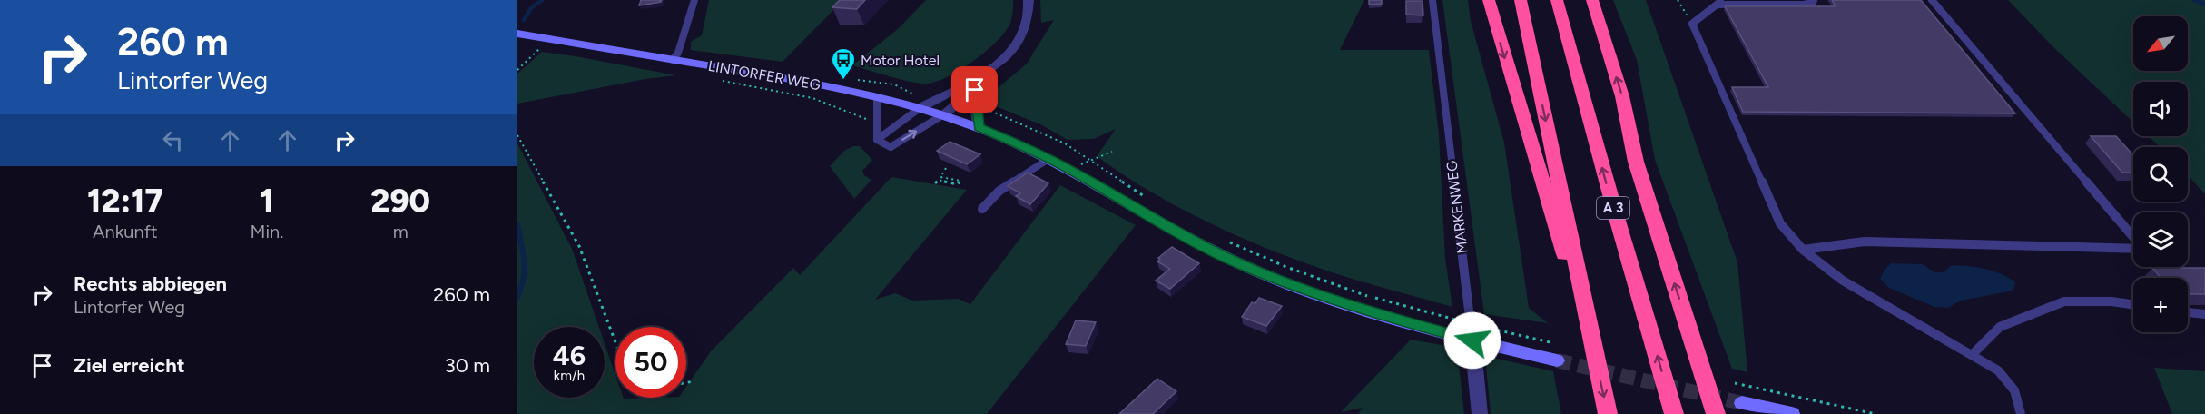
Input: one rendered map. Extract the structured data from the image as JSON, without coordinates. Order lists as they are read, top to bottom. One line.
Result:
{"streets":{"highway":["A 3"],"main road":["LINTORFER WEG"],"street":["MARKENWEG"]},"crossings":[["LINTORFER WEG","MARKENWEG"]],"places":{"bus stop":["Motor Hotel"]},"north":"bottom left","page":{"turn":["260 m","Lintorfer Weg"],"map_buttons":"+","eta":["12:17","Ankunft","1","Min.","290","m"],"list":[{"name":"Rechts abbiegen","note":"Lintorfer Weg","value":"260 m"},{"name":"Ziel erreicht","value":"30 m"}],"speed":"46 km/h","limit":"50"}}
